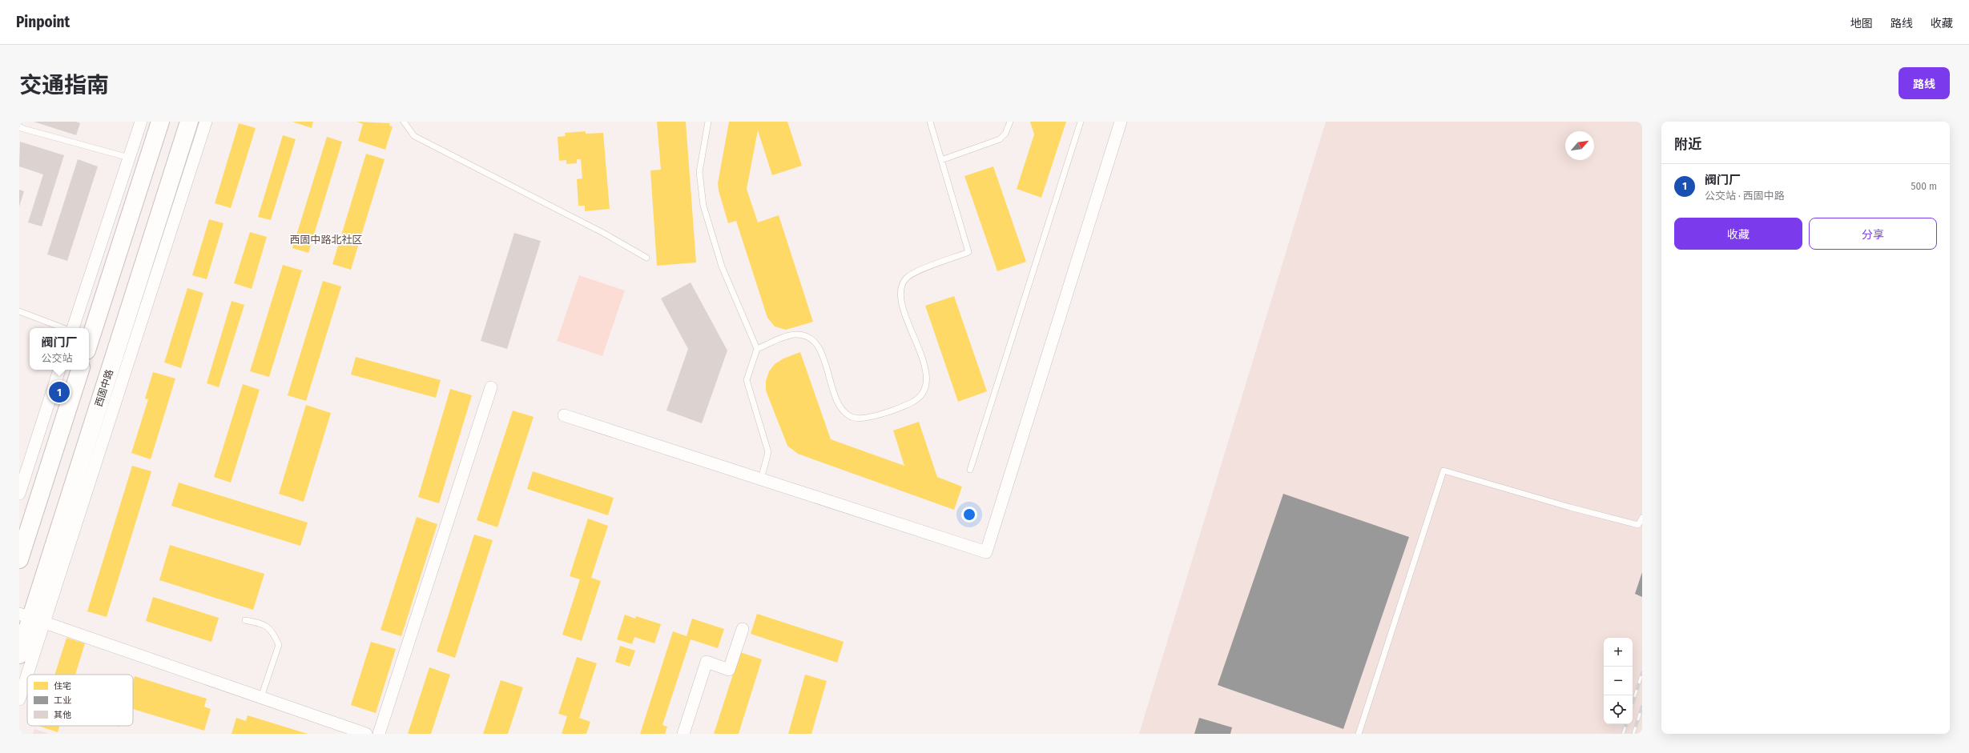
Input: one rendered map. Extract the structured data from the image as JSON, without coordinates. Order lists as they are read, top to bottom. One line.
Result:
{"streets":{"main road":["西固中路"]},"districts":["西固中路北社区"],"legend":["住宅","工业","其他"],"north":"top right","page":{"header":"Pinpoint","nav":["地图","路线","收藏"],"title":"交通指南","buttons":["路线",["收藏","分享"]],"heading":"附近","list":[{"mark":"1","name":"阀门厂","note":"公交站 · 西固中路","value":"500 m"}],"popup":["阀门厂","公交站"],"pins":"1","map_buttons":["+","−"]}}
